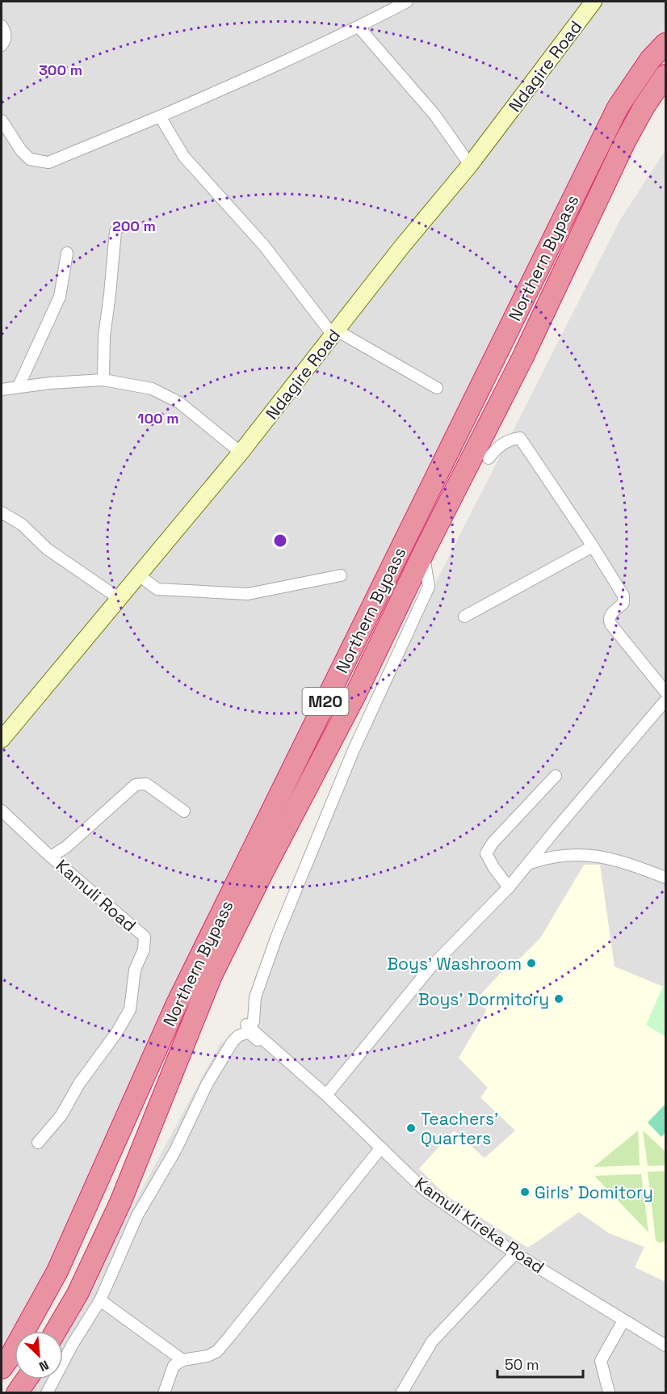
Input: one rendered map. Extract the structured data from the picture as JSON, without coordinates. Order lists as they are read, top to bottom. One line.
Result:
{"streets":{"highway":["Northern Bypass","M20"],"street":["Ndagire Road","Kamuli Road","Kamuli Kireka Road"]},"crossings":[["Northern Bypass","Kamuli Kireka Road"]],"places":["Boys' Washroom","Boys' Dormitory","Teachers' Quarters","Girls' Domitory"],"scale_bar":"50 m","north":"bottom right","rings":["300 m","200 m","100 m"]}
